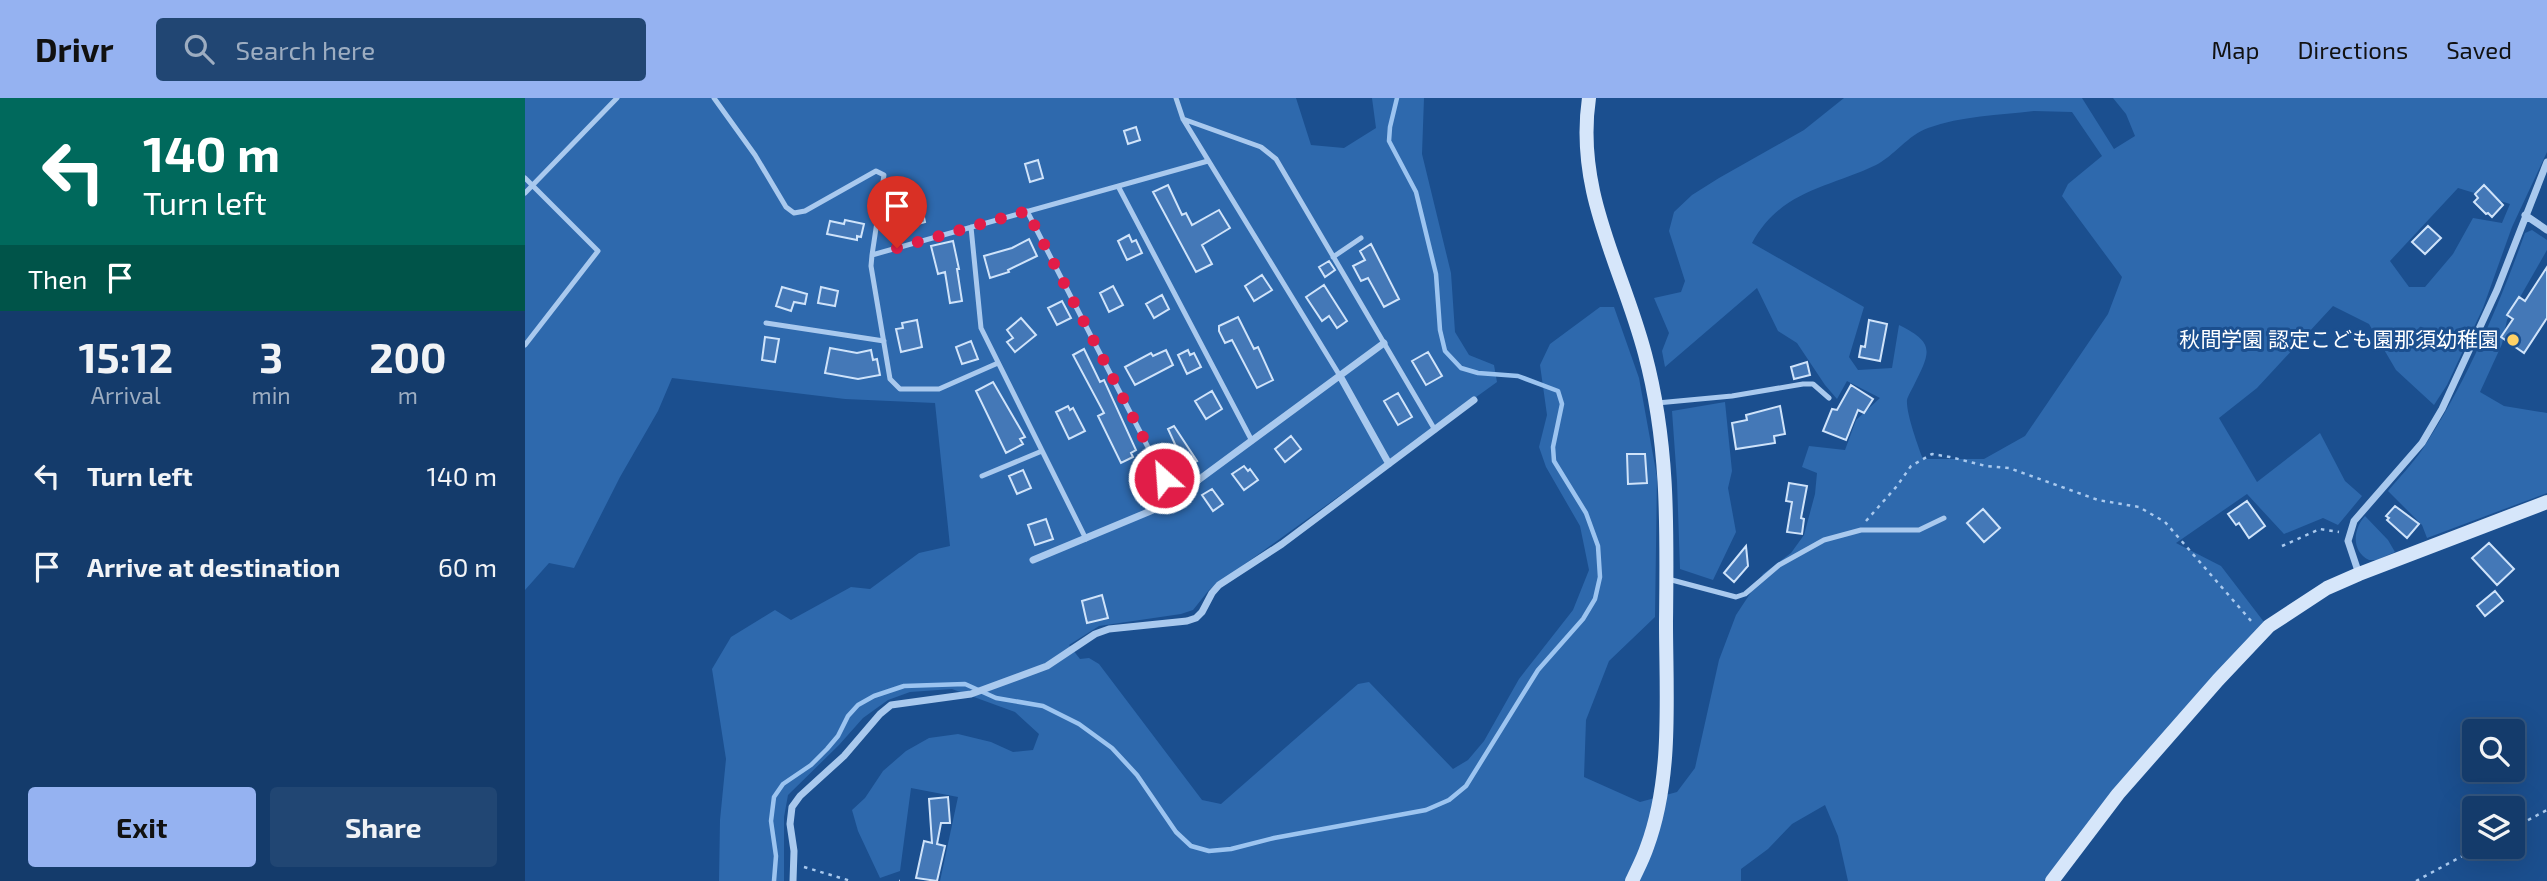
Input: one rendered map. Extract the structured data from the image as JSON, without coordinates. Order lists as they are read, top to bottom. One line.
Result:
{"places":["秋間学園 認定こども園那須幼稚園"],"page":{"header":"Drivr","search":"Search here","nav":["Map","Directions","Saved"],"turn":["140 m","Turn left"],"then":"Then","eta":["15:12","Arrival","3","min","200","m"],"list":[{"name":"Turn left","value":"140 m"},{"name":"Arrive at destination","value":"60 m"}],"buttons":["Exit","Share"]}}
